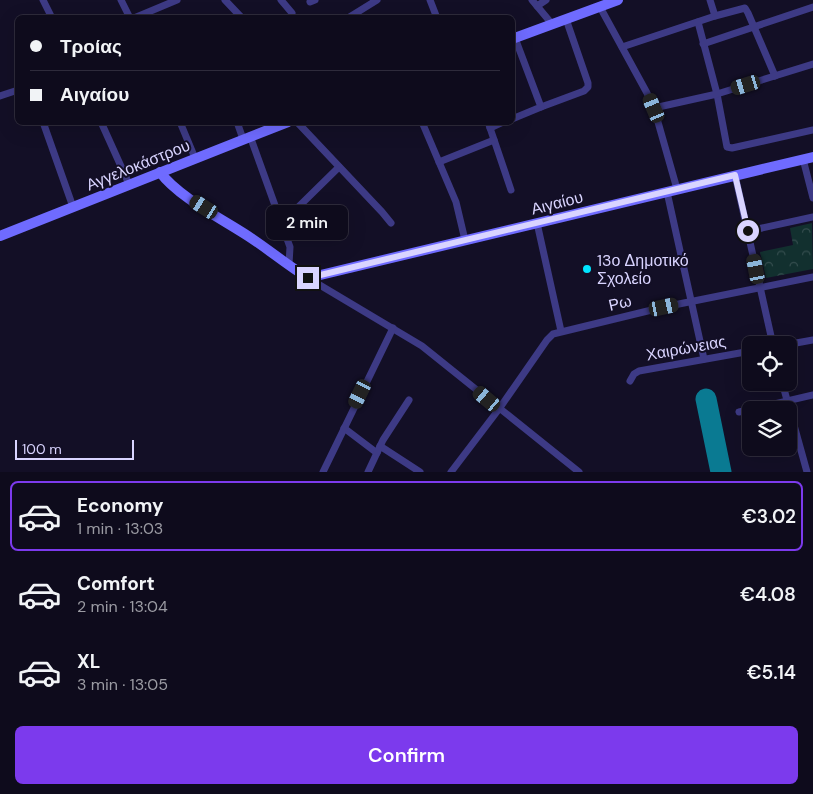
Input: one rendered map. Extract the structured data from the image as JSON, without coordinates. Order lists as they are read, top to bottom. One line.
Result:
{"streets":{"street":["Αγγελοκάστρου","Αιγαίου","Ρω","Χαιρώνειας"]},"places":["13ο Δημοτικό Σχολείο"],"scale_bar":"100 m","page":{"banner":["Τροίας","Αιγαίου"],"bubble":"2 min","scale":"100 m","list":[{"name":"Economy","note":"1 min · 13:03","value":"€3.02"},{"name":"Comfort","note":"2 min · 13:04","value":"€4.08"},{"name":"XL","note":"3 min · 13:05","value":"€5.14"}],"buttons":"Confirm"}}
